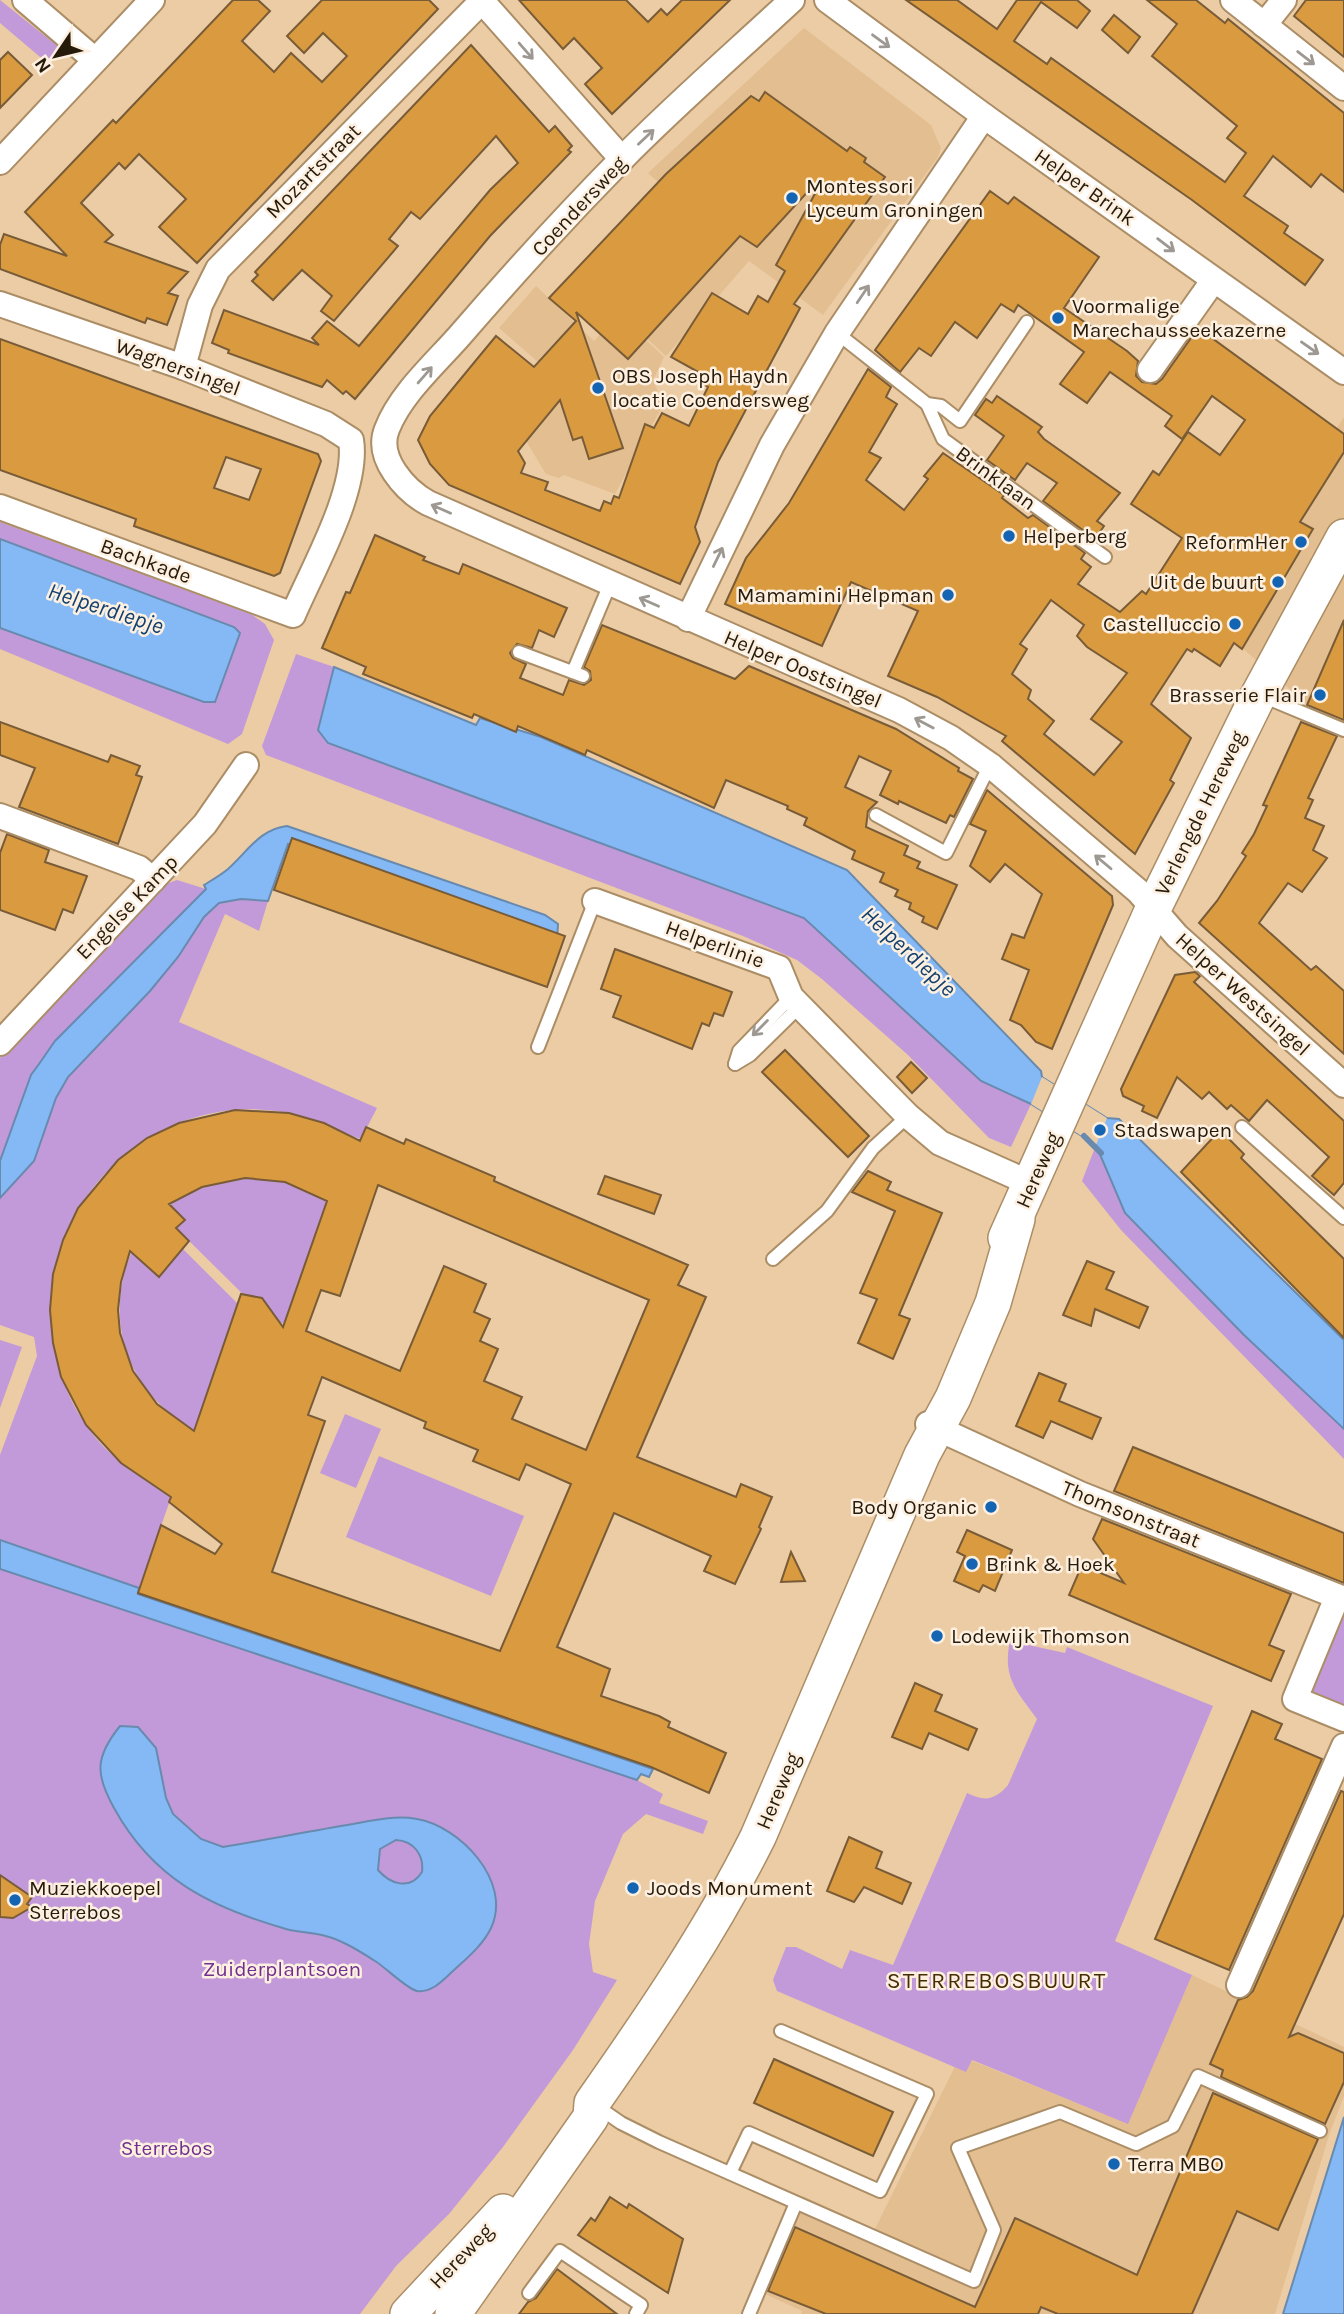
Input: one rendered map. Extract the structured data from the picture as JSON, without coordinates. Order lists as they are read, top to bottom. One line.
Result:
{"streets":{"main road":["Verlengde Hereweg","Hereweg"],"street":["Mozartstraat","Helper Brink","Coendersweg","Wagnersingel","Bachkade","Helper Oostsingel","Engelse Kamp","Helperlinie","Helper Westsingel","Thomsonstraat"],"lane":["Brinklaan"]},"crossings":[["Mozartstraat","Wagnersingel"],["Coendersweg","Helper Oostsingel"],["Wagnersingel","Bachkade"],["Helper Oostsingel","Verlengde Hereweg"],["Helper Oostsingel","Helper Westsingel"],["Verlengde Hereweg","Helper Westsingel"],["Verlengde Hereweg","Hereweg"],["Helperlinie","Hereweg"],["Hereweg","Thomsonstraat"]],"one_way":["Helper Brink","Coendersweg","Helper Oostsingel"],"districts":["STERREBOSBUURT"],"water":["Helperdiepje"],"parks":["Zuiderplantsoen","Sterrebos"],"places":["Montessori Lyceum Groningen","Voormalige Marechausseekazerne","OBS Joseph Haydn locatie Coendersweg","Helperberg","ReformHer","Uit de buurt","Mamamini Helpman","Castelluccio","Brasserie Flair","Stadswapen","Body Organic","Brink & Hoek","Lodewijk Thomson","Joods Monument","Muziekkoepel Sterrebos","Terra MBO"],"north":"bottom left"}
